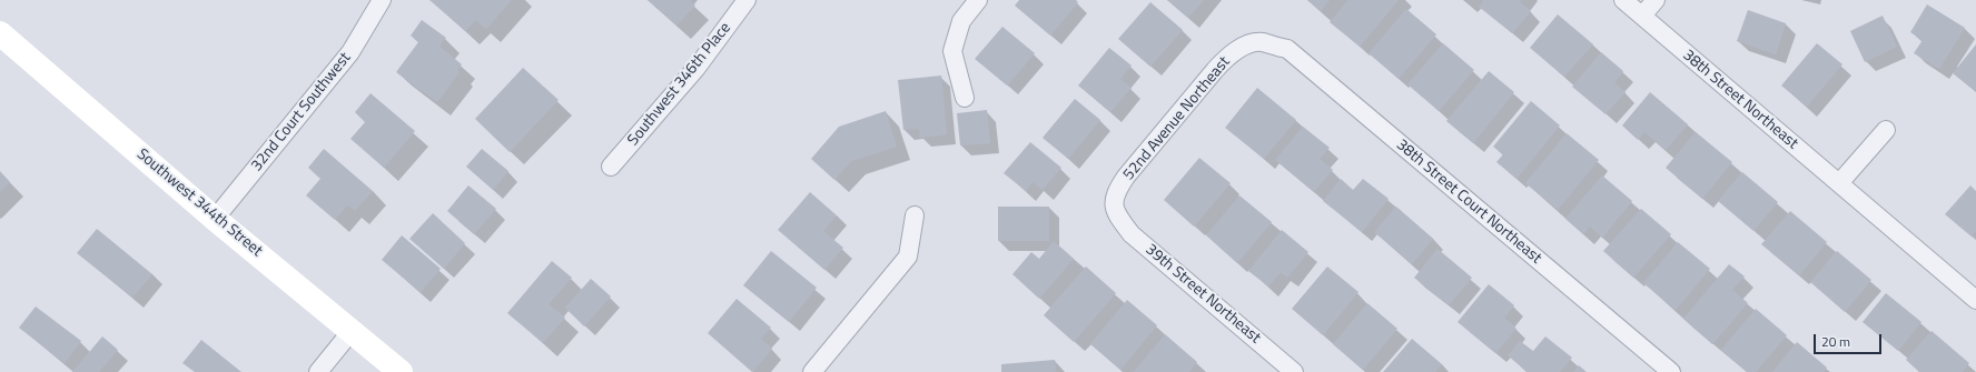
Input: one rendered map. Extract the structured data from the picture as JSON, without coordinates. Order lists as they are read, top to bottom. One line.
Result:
{"streets":{"street":["Southwest 346th Place","38th Street Northeast","32nd Court Southwest","52nd Avenue Northeast","38th Street Court Northeast","Southwest 344th Street","39th Street Northeast"]},"crossings":[["32nd Court Southwest","Southwest 344th Street"],["52nd Avenue Northeast","38th Street Court Northeast"],["52nd Avenue Northeast","39th Street Northeast"]],"scale_bar":"20 m"}
